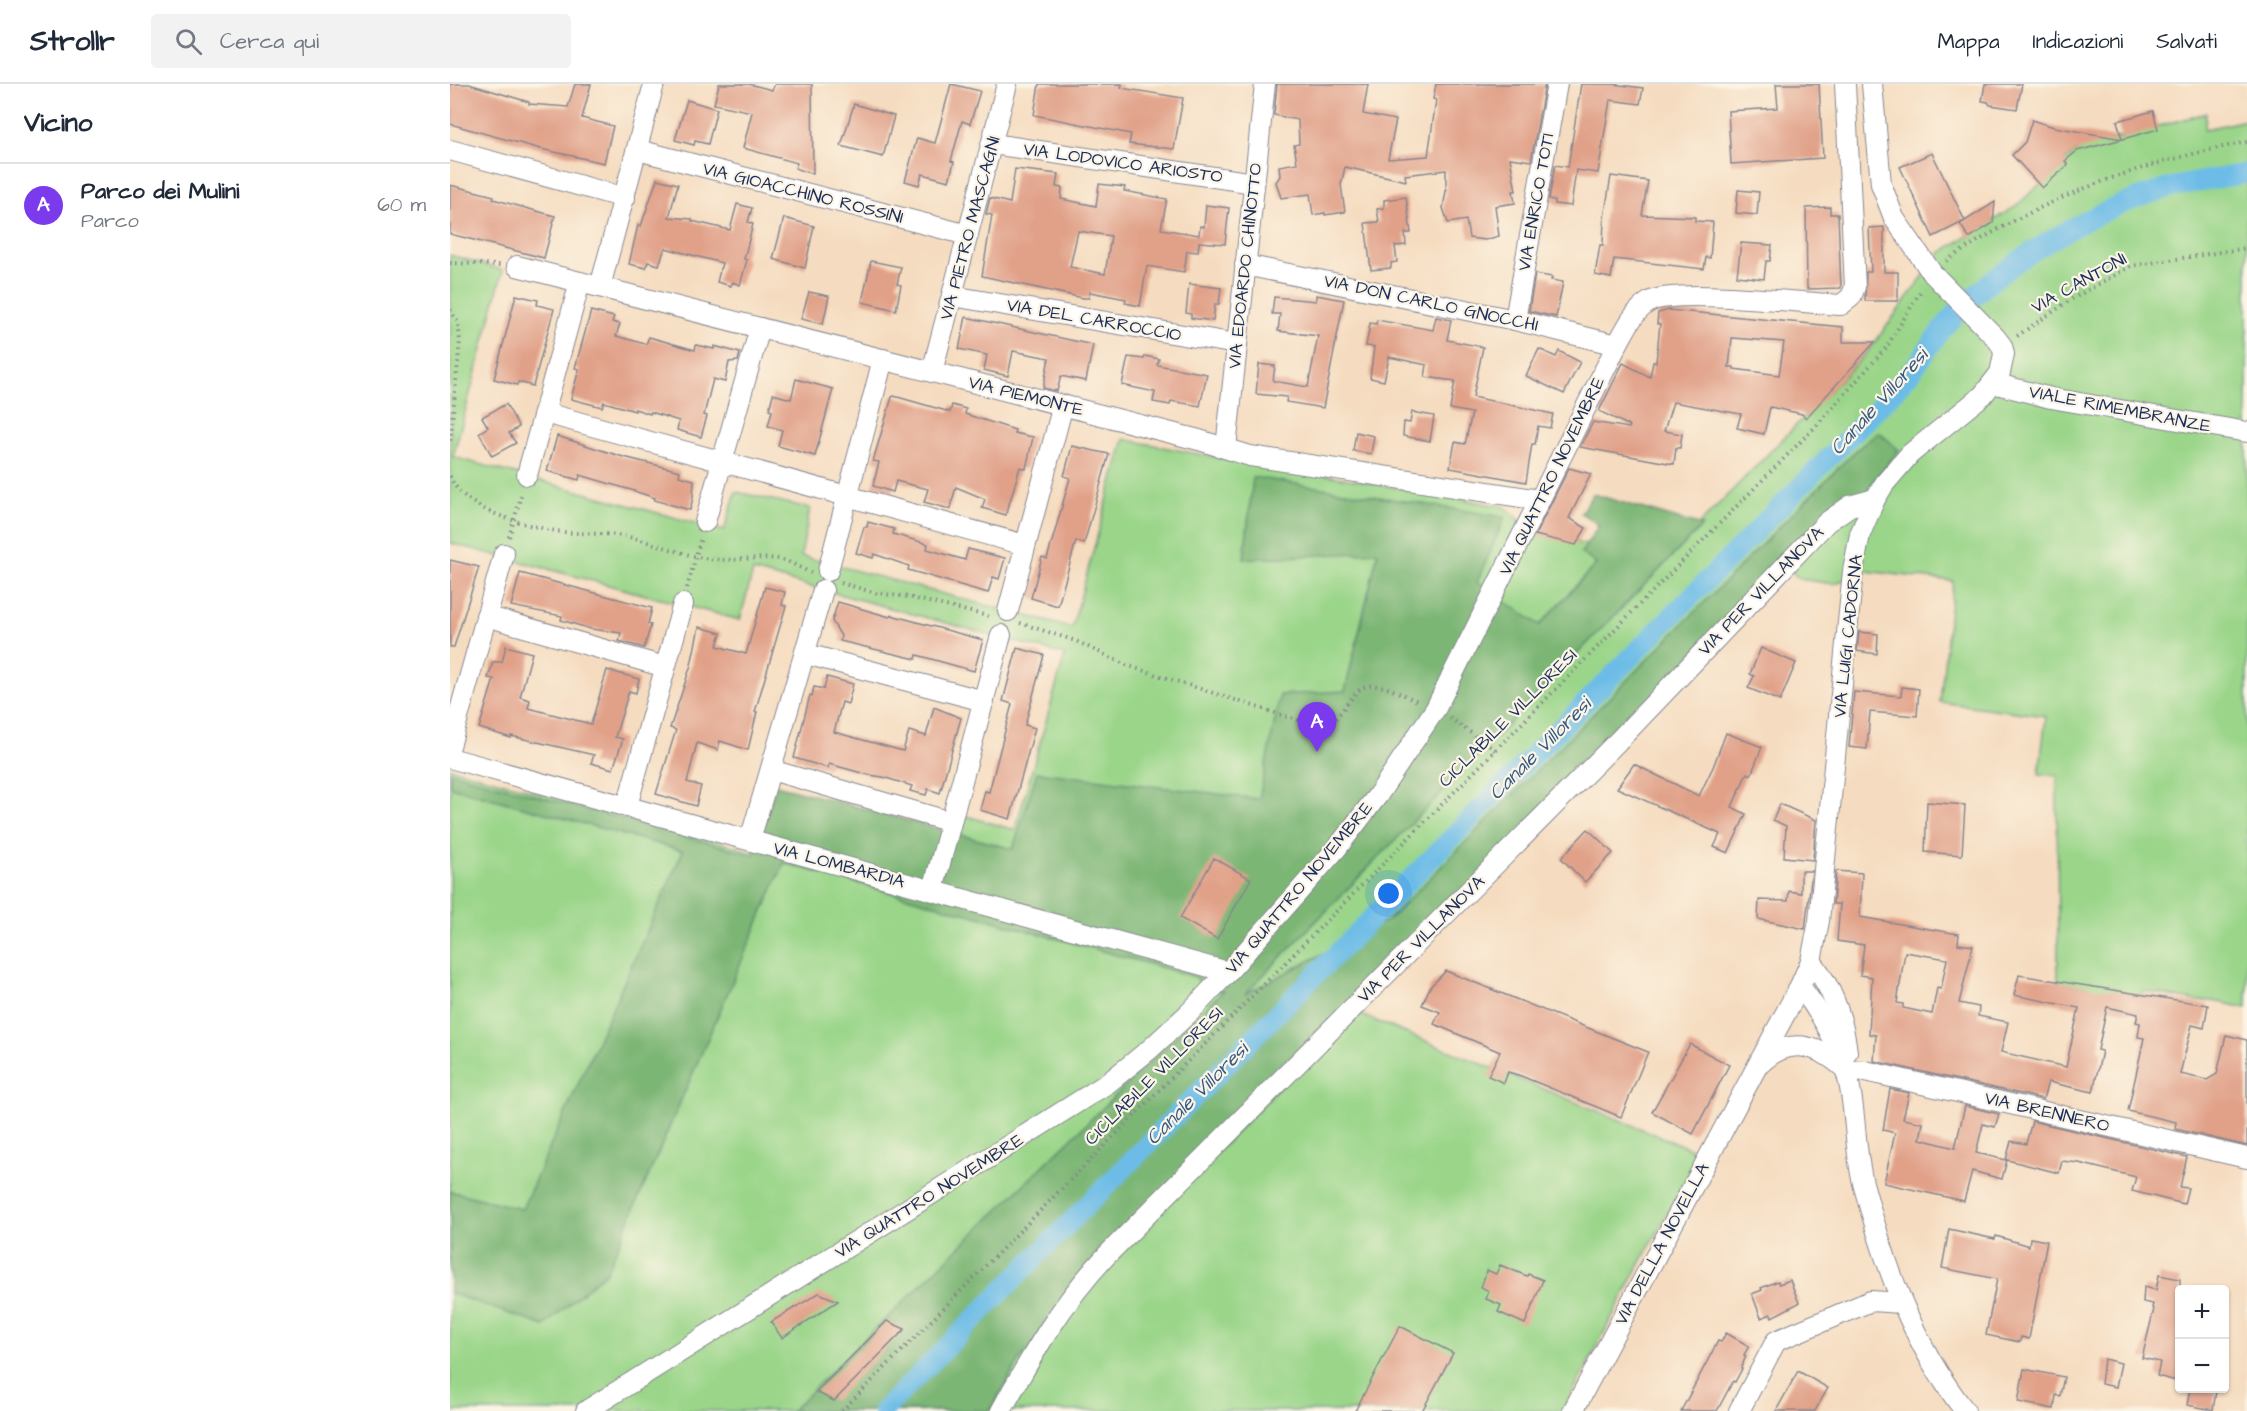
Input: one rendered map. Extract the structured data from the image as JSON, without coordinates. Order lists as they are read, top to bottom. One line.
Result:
{"streets":{"street":["VIA LODOVICO ARIOSTO","VIA GIOACCHINO ROSSINI","VIA ENRICO TOTI","VIA PIETRO MASCAGNI","VIA EDOARDO CHINOTTO","VIA DON CARLO GNOCCHI","VIA DEL CARROCCIO","VIA PIEMONTE","VIALE RIMEMBRANZE","VIA QUATTRO NOVEMBRE","VIA PER VILLANOVA","VIA LUIGI CADORNA","VIA LOMBARDIA","VIA BRENNERO","VIA DELLA NOVELLA"],"path":["VIA CANTONI","CICLABILE VILLORESI"]},"crossings":[["VIA LODOVICO ARIOSTO","VIA PIETRO MASCAGNI"],["VIA LODOVICO ARIOSTO","VIA EDOARDO CHINOTTO"],["VIA GIOACCHINO ROSSINI","VIA PIETRO MASCAGNI"],["VIA ENRICO TOTI","VIA DON CARLO GNOCCHI"],["VIA PIETRO MASCAGNI","VIA DEL CARROCCIO"],["VIA PIETRO MASCAGNI","VIA PIEMONTE"],["VIA EDOARDO CHINOTTO","VIA DON CARLO GNOCCHI"],["VIA EDOARDO CHINOTTO","VIA DEL CARROCCIO"],["VIA EDOARDO CHINOTTO","VIA PIEMONTE"],["VIA CANTONI","VIA LUIGI CADORNA"],["VIA DON CARLO GNOCCHI","VIA QUATTRO NOVEMBRE"],["VIA PIEMONTE","VIA QUATTRO NOVEMBRE"],["VIALE RIMEMBRANZE","VIA LUIGI CADORNA"],["VIA QUATTRO NOVEMBRE","VIA LOMBARDIA"],["VIA PER VILLANOVA","VIA LUIGI CADORNA"],["VIA LUIGI CADORNA","VIA DELLA NOVELLA"]],"water":["Canale Villoresi"],"page":{"header":"Strollr","search":"Cerca qui","nav":["Mappa","Indicazioni","Salvati"],"heading":"Vicino","list":[{"mark":"A","name":"Parco dei Mulini","note":"Parco","value":"60 m"}],"pins":"A","map_buttons":["+","−"]}}
